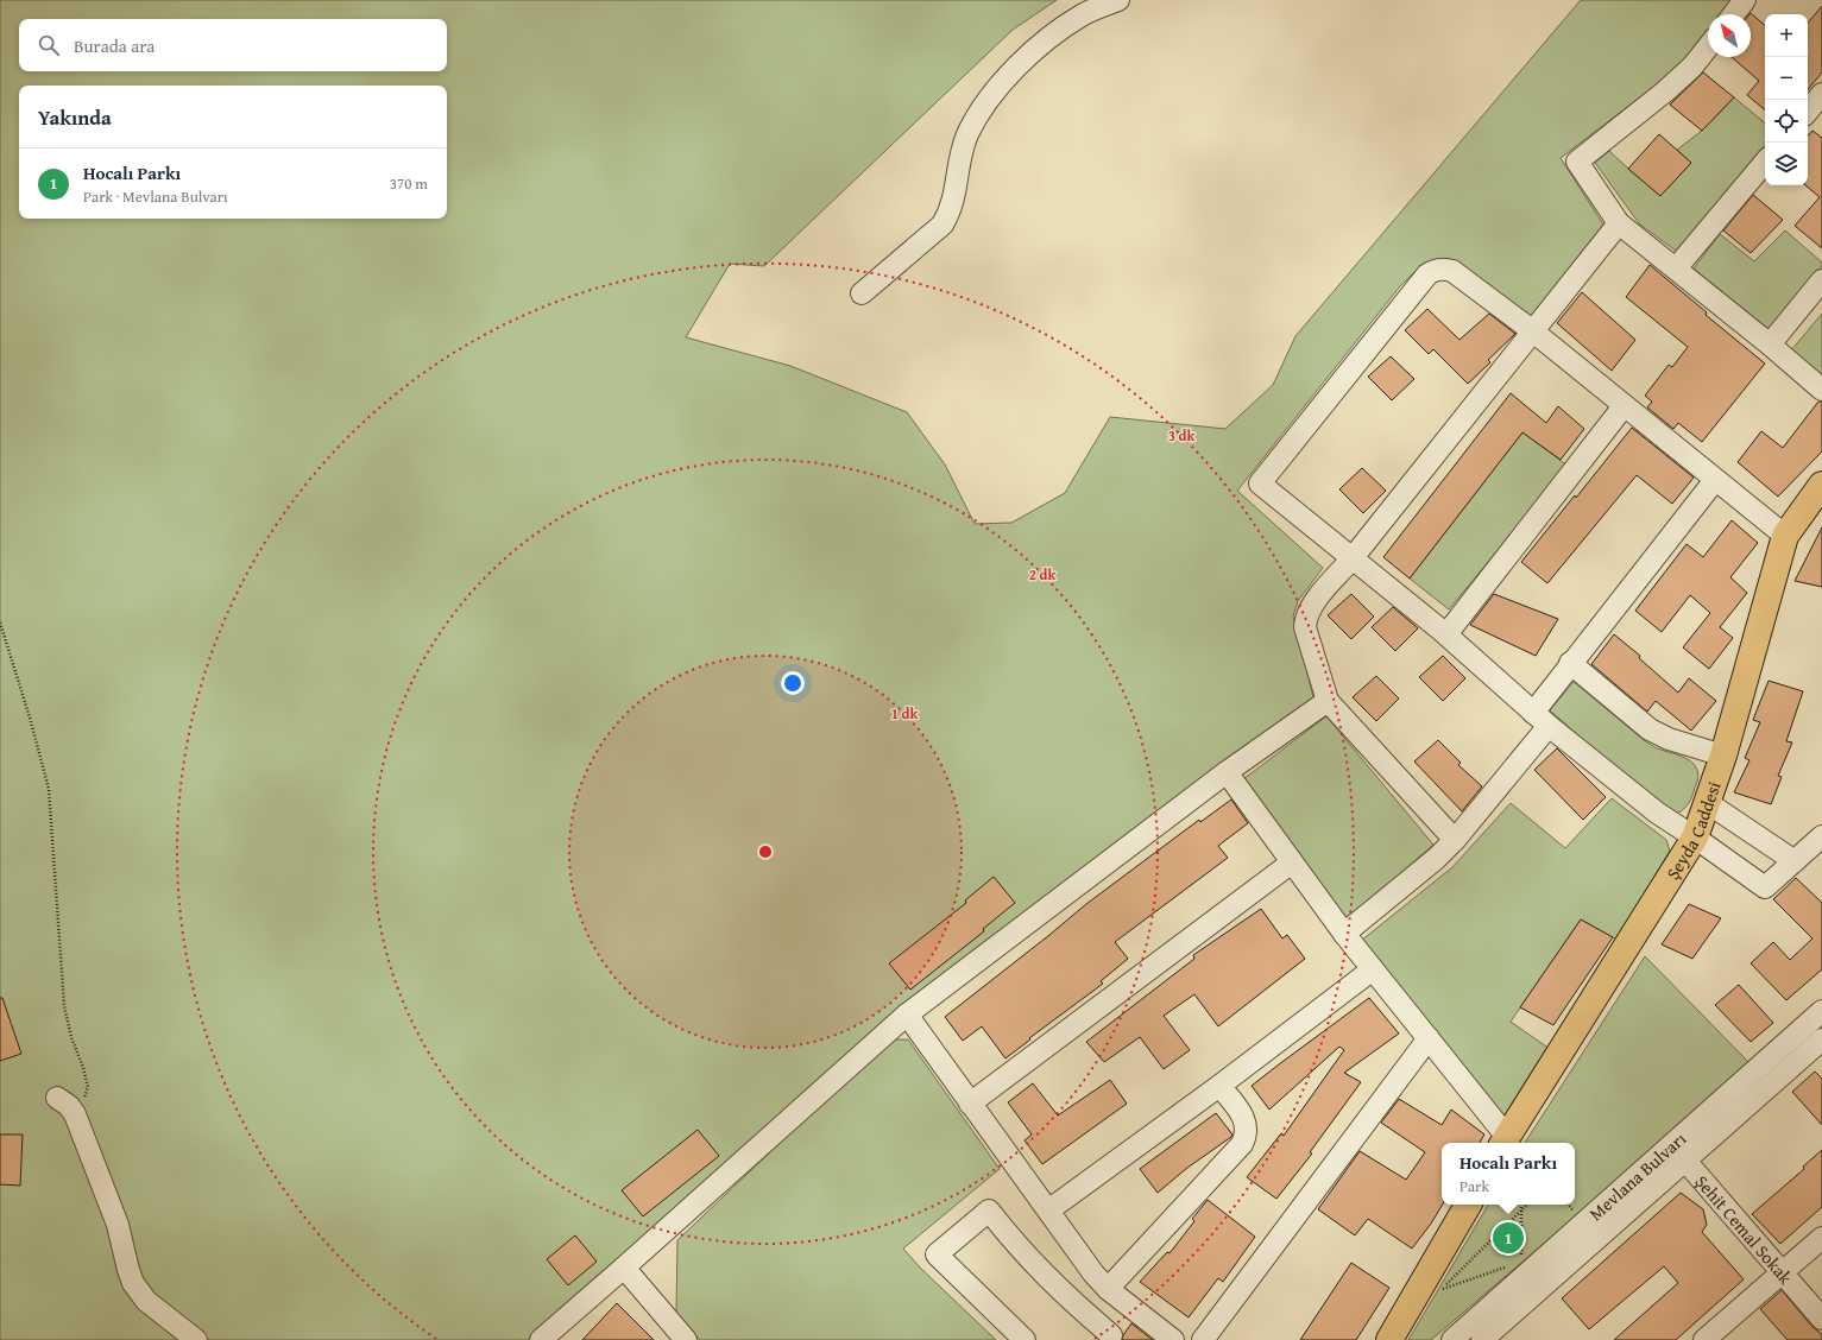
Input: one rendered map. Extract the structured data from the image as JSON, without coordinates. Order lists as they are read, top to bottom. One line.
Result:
{"streets":{"main road":["Şeyda Caddesi"],"street":["Mevlana Bulvarı","Şehit Cemal Sokak"]},"crossings":[["Mevlana Bulvarı","Şehit Cemal Sokak"]],"north":"top left","page":{"map_buttons":["+","−"],"search":"Burada ara","heading":"Yakında","list":[{"mark":"1","name":"Hocalı Parkı","note":"Park · Mevlana Bulvarı","value":"370 m"}],"popup":["Hocalı Parkı","Park"],"pins":"1"},"rings":["3 dk","2 dk","1 dk"]}
